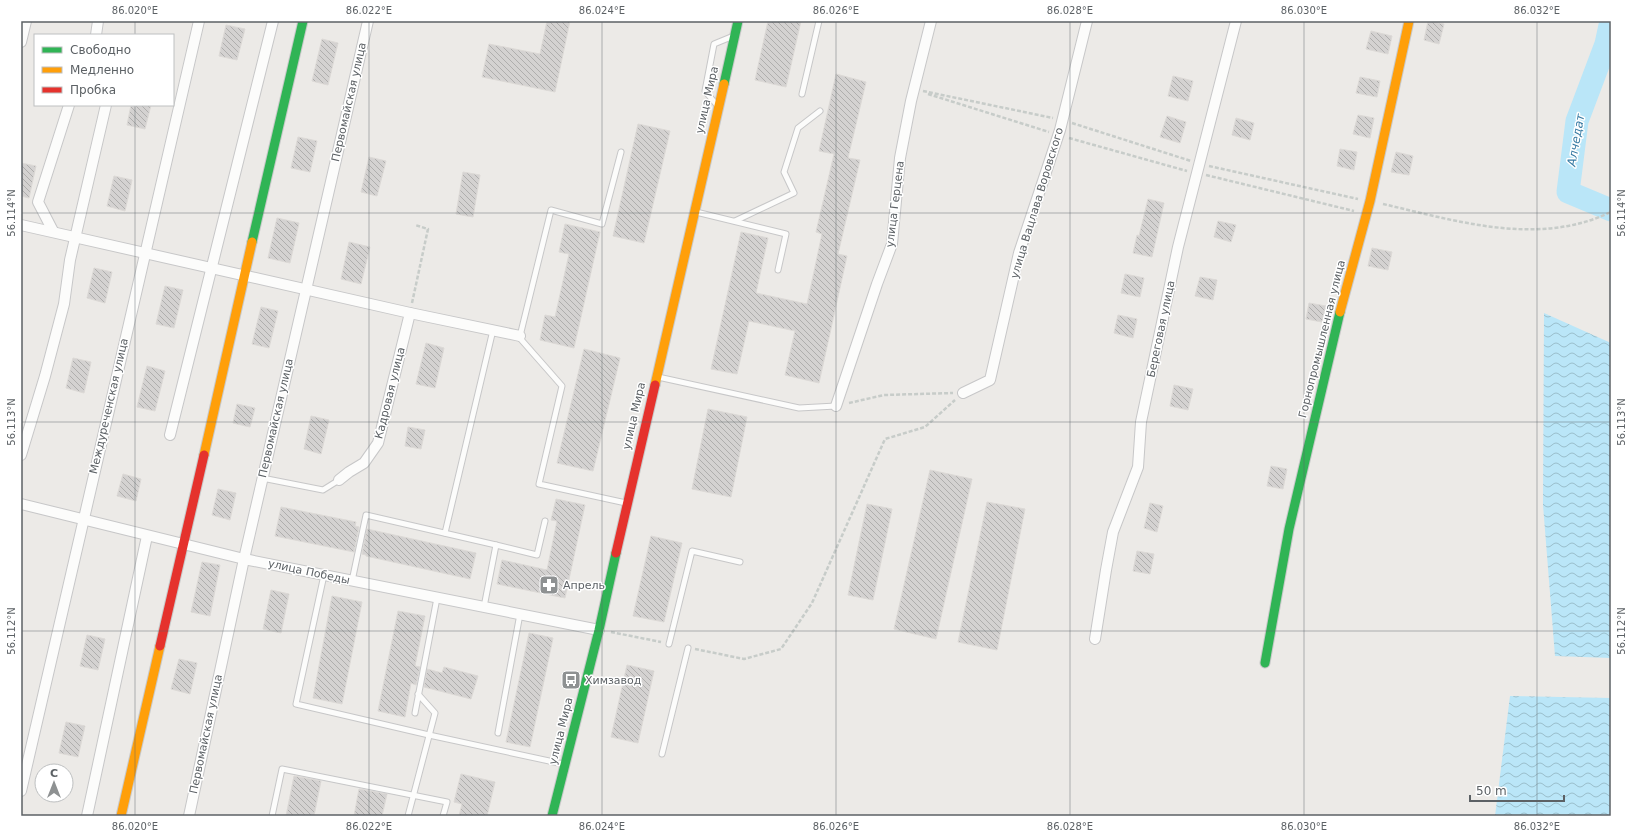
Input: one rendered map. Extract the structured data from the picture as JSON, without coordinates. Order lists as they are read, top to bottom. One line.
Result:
{"streets":{"street":["улица Мира","Первомайская улица","улица Вацлава Воровского","улица Герцена","Береговая улица","Горнопромышленная улица","Кадровая улица","Междуреченская улица","улица Победы"]},"crossings":[["улица Мира","улица Победы"],["Первомайская улица","улица Победы"],["Междуреченская улица","улица Победы"]],"water":["Алчедат"],"places":{"pharmacy":["Апрель"],"bus stop":["Химзавод"]},"legend":["Свободно","Медленно","Пробка"],"scale_bar":"50 m","north":"top","coordinates":["86.020°E","86.022°E","86.024°E","86.026°E","86.028°E","86.030°E","86.032°E","56.114°N","56.113°N","56.112°N"]}
